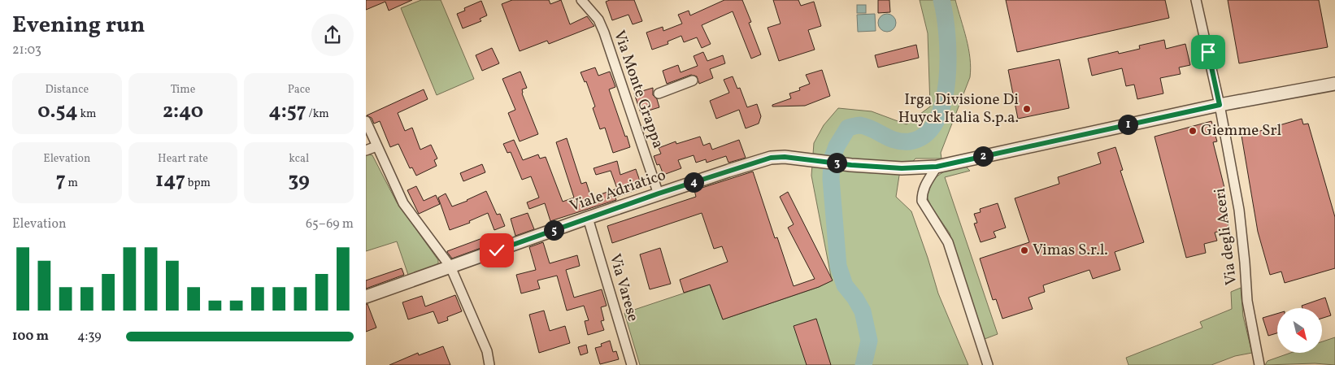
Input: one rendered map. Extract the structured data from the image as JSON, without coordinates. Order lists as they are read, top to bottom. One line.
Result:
{"streets":{"street":["Via Monte Grappa","Viale Adriatico","Via degli Aceri","Via Varese"]},"crossings":[["Via Monte Grappa","Viale Adriatico"],["Viale Adriatico","Via degli Aceri"],["Viale Adriatico","Via Varese"]],"places":["Irga Divisione Di Huyck Italia S.p.a.","Giemme Srl","Vimas S.r.l."],"north":"bottom right","page":{"heading":["Evening run","21:03"],"stats":[["Distance","0.54 km"],["Time","2:40"],["Pace","4:57 /km"],["Elevation","7 m"],["Heart rate","147 bpm"],["kcal","39"]],"pins":["1","2","3","4","5"],"chart":["Elevation","65–69 m"],"list":[{"name":"100 m","note":"4:39"}]}}
